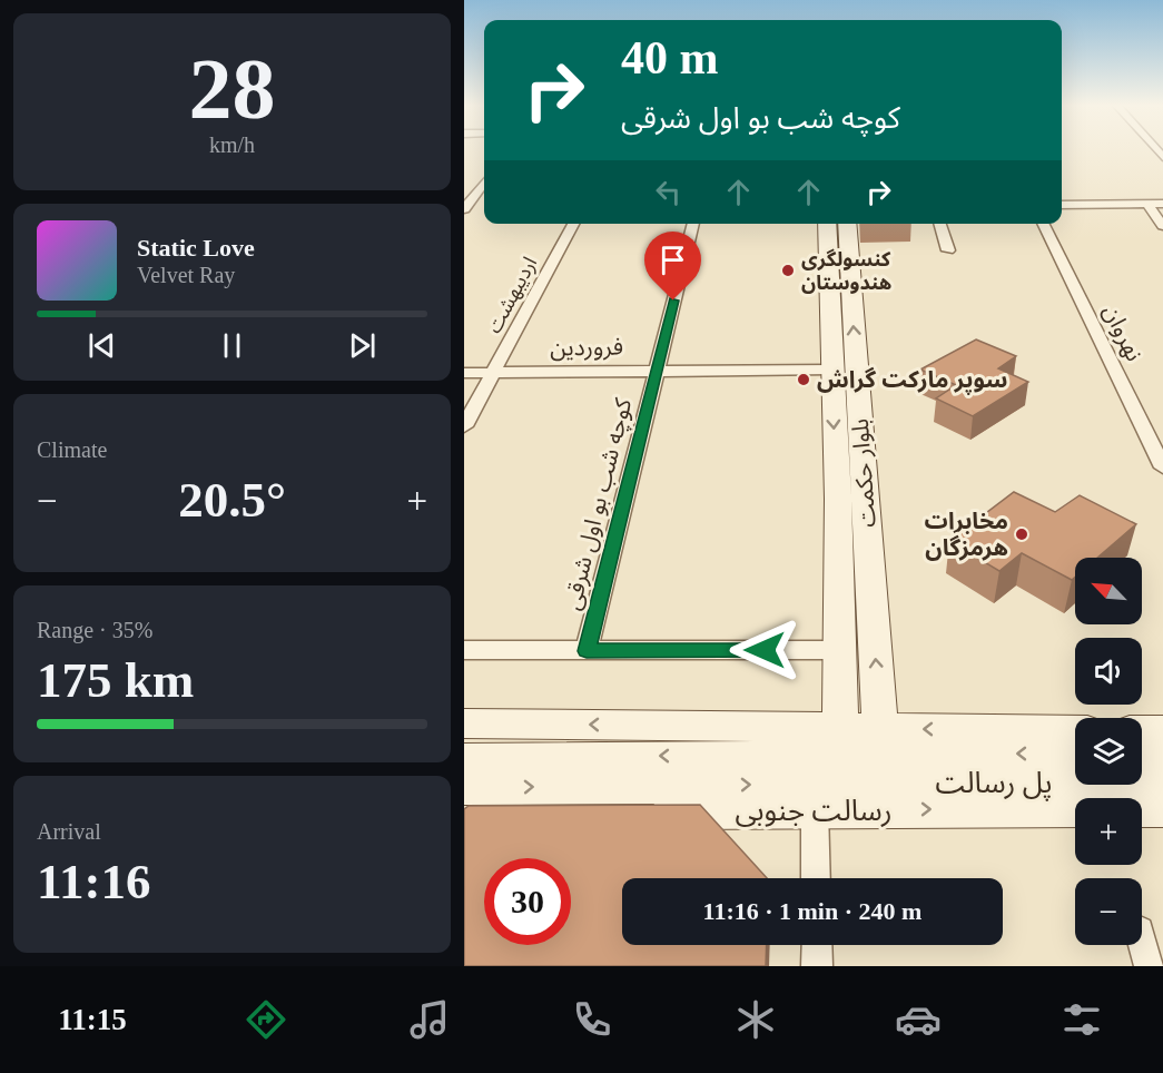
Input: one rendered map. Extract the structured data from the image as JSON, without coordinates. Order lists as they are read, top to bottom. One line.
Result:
{"streets":{"street":["اردیبهشت","نهروان","فروردین","بلوار حکمت","کوچه شب بو اول شرقی","پل رسالت","رسالت جنوبی"]},"crossings":[["اردیبهشت","فروردین"],["فروردین","بلوار حکمت"],["فروردین","کوچه شب بو اول شرقی"],["پل رسالت","رسالت جنوبی"]],"places":["کنسولگری هندوستان","سوپر مارکت گراش","مخابرات هرمزگان"],"north":"top left","page":{"tile":[["28","km/h"],"Climate",["Range · 35%","175 km"],["Arrival","11:16"]],"turn":["40 m","کوچه شب بو اول شرقی"],"song":["Static Love","Velvet Ray"],"heat":["−","20.5°","+"],"map_buttons":["+","−"],"limit":"30","trip":"11:16 · 1 min · 240 m","tabs":"11:15"}}
